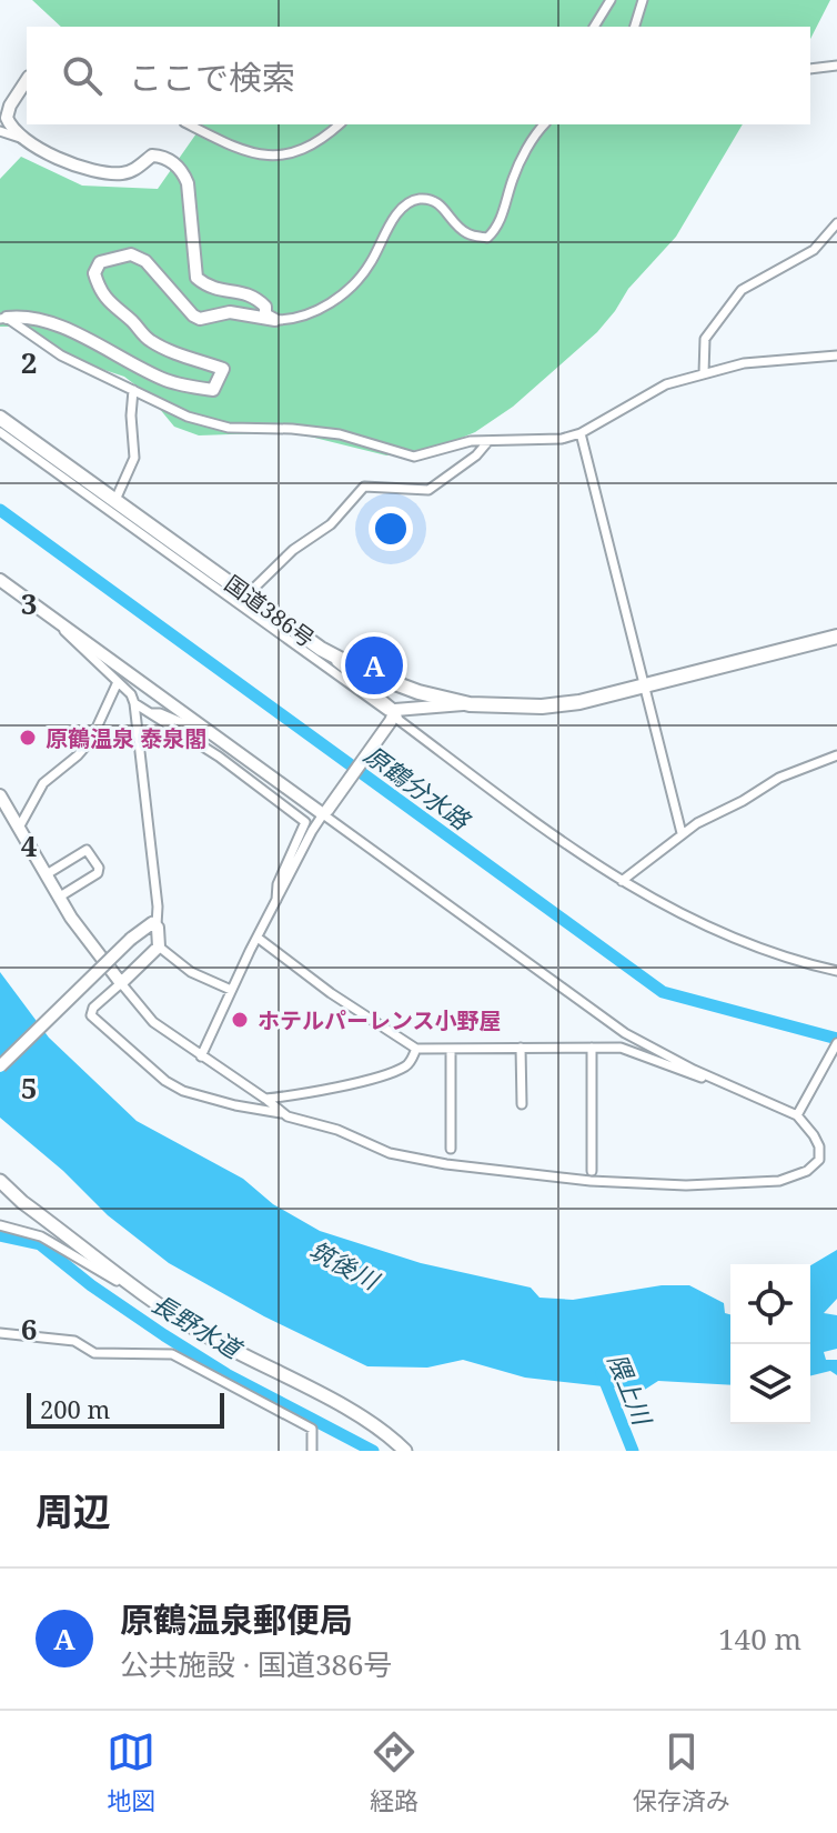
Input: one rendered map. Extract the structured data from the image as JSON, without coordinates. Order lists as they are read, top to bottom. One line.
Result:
{"streets":{"highway":["国道386号"]},"water":["原鶴分水路","筑後川","長野水道","隈上川"],"places":["原鶴温泉 泰泉閣","ホテルパーレンス小野屋"],"scale_bar":"200 m","page":{"search":"ここで検索","pins":"A","scale":"200 m","heading":"周辺","list":[{"mark":"A","name":"原鶴温泉郵便局","note":"公共施設 · 国道386号","value":"140 m"}],"nav":["地図","経路","保存済み"]},"grid":{"rows":["2","3","4","5","6"]}}
